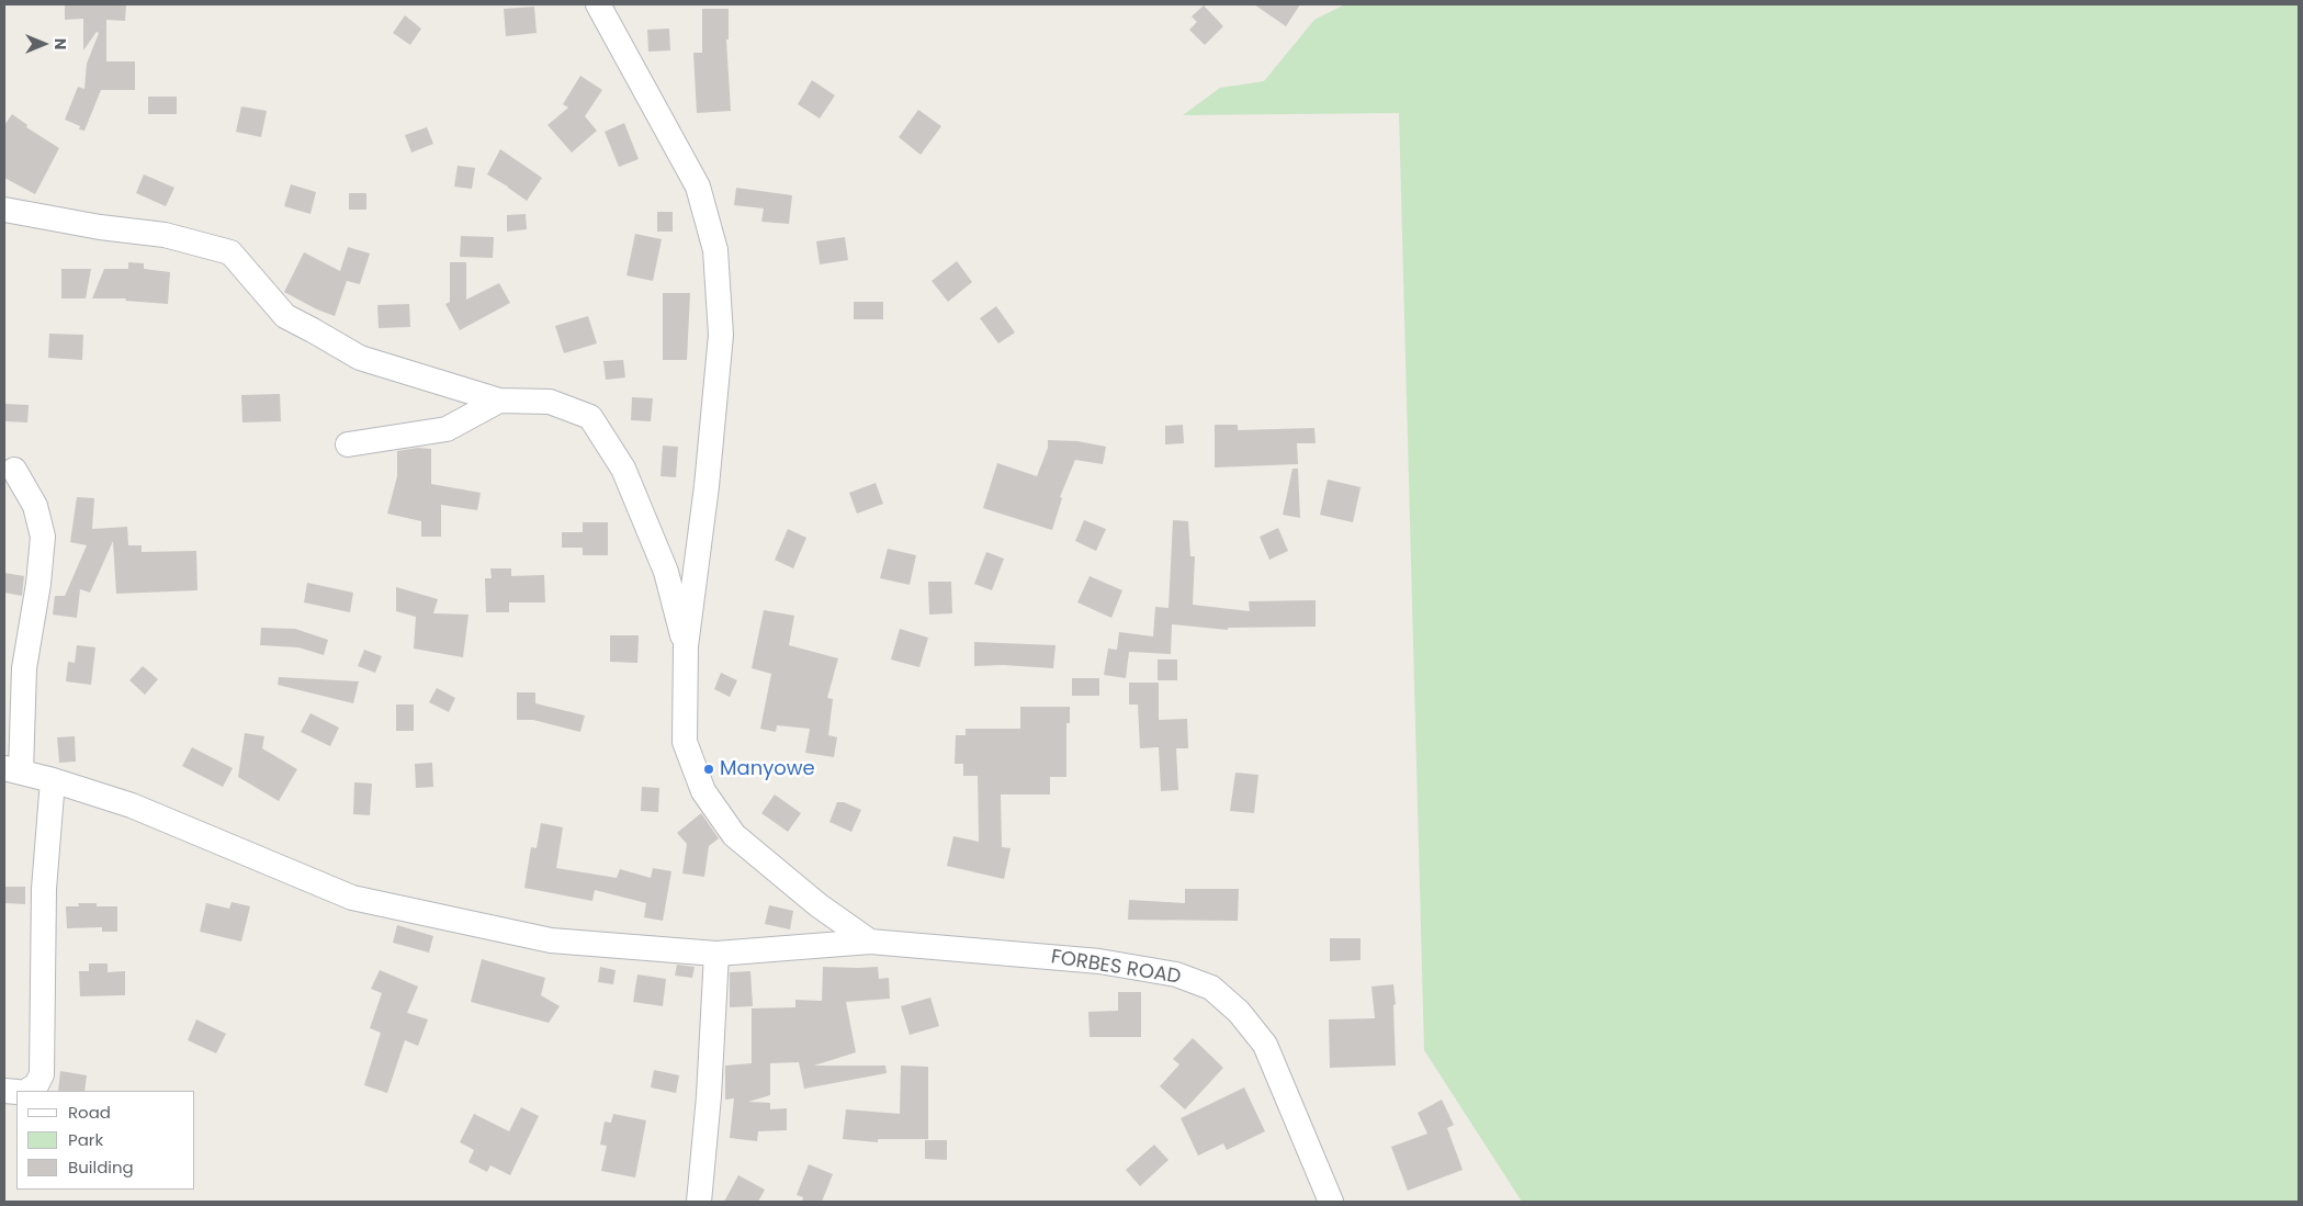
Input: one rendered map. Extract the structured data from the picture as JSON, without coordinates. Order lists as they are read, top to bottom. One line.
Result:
{"streets":{"street":["FORBES ROAD"]},"places":["Manyowe"],"legend":["Road","Park","Building"],"north":"right"}
